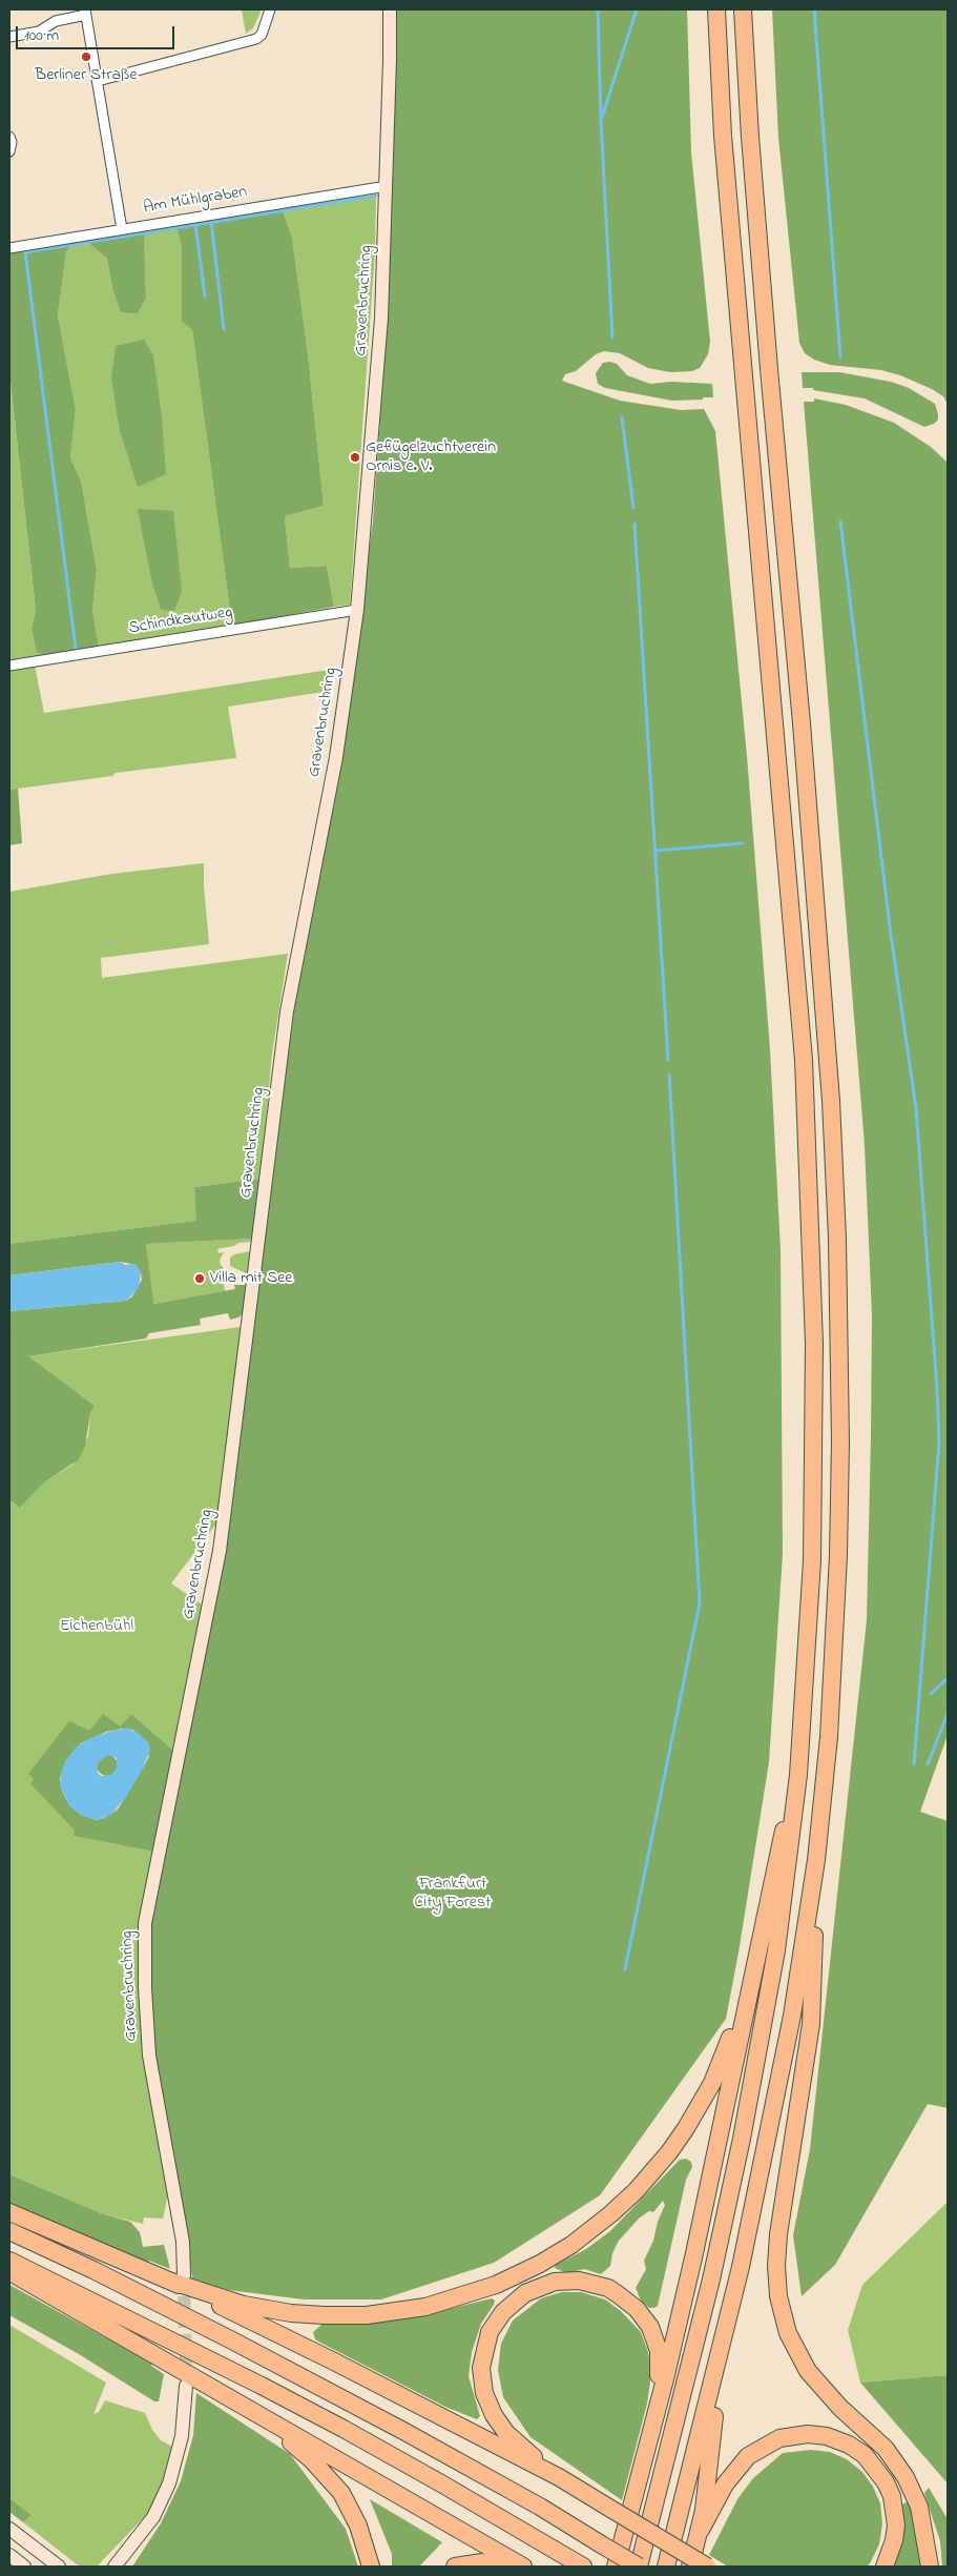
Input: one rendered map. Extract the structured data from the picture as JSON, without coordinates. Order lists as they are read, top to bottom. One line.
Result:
{"streets":{"street":["Am Mühlgraben","Gravenbruchring","Schindkautweg"]},"crossings":[["Am Mühlgraben","Gravenbruchring"],["Gravenbruchring","Schindkautweg"]],"parks":["Eichenbühl","Frankfurt City Forest"],"places":["Berliner Straße","Geflügelzuchtverein Ornis e. V.","Villa mit See"],"scale_bar":"100 m"}
